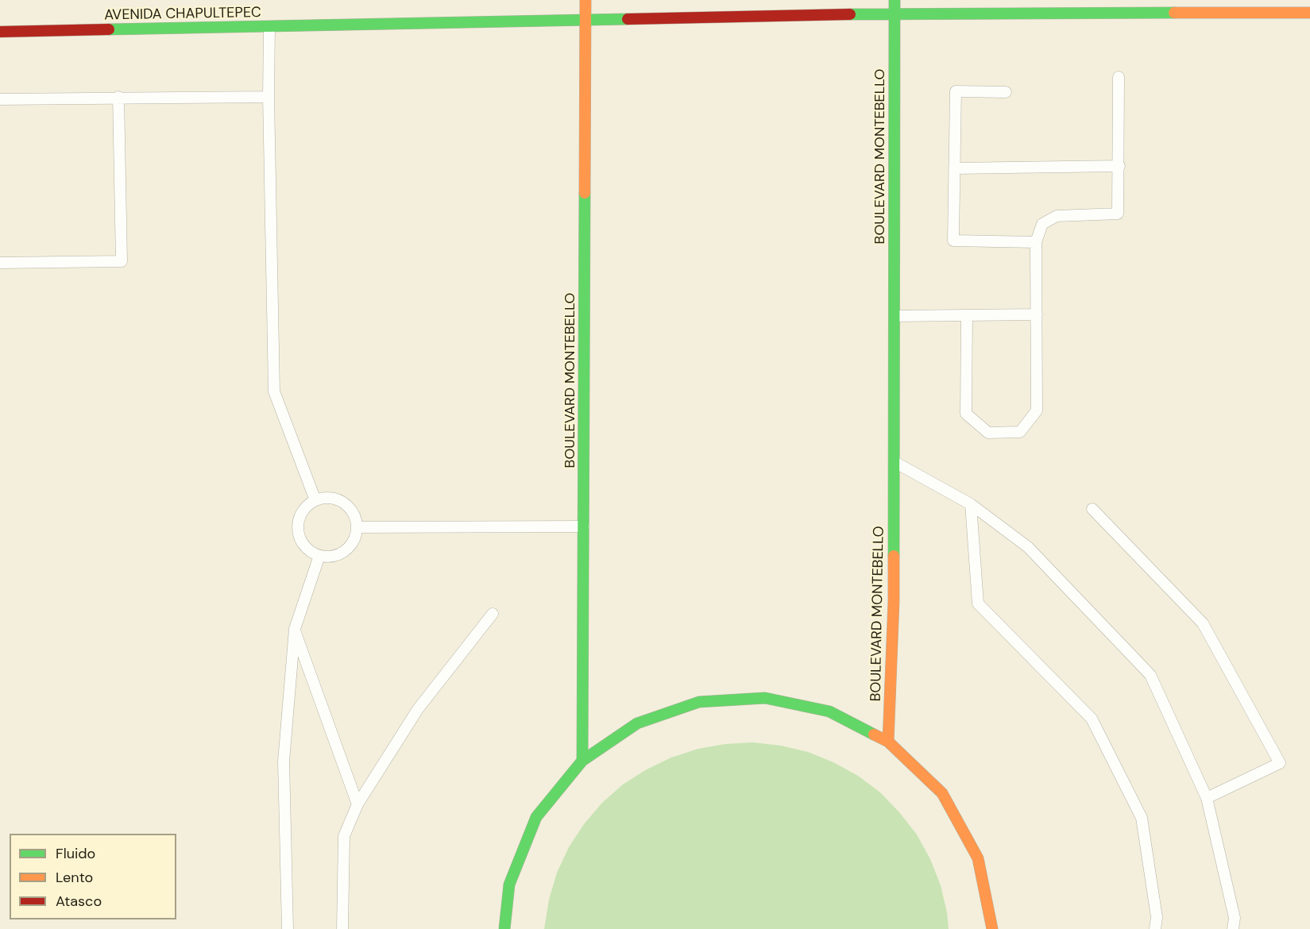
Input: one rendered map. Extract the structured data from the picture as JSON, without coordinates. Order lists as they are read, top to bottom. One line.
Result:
{"streets":{"street":["AVENIDA CHAPULTEPEC","BOULEVARD MONTEBELLO"]},"crossings":[["AVENIDA CHAPULTEPEC","BOULEVARD MONTEBELLO"]],"legend":["Fluido","Lento","Atasco"]}
